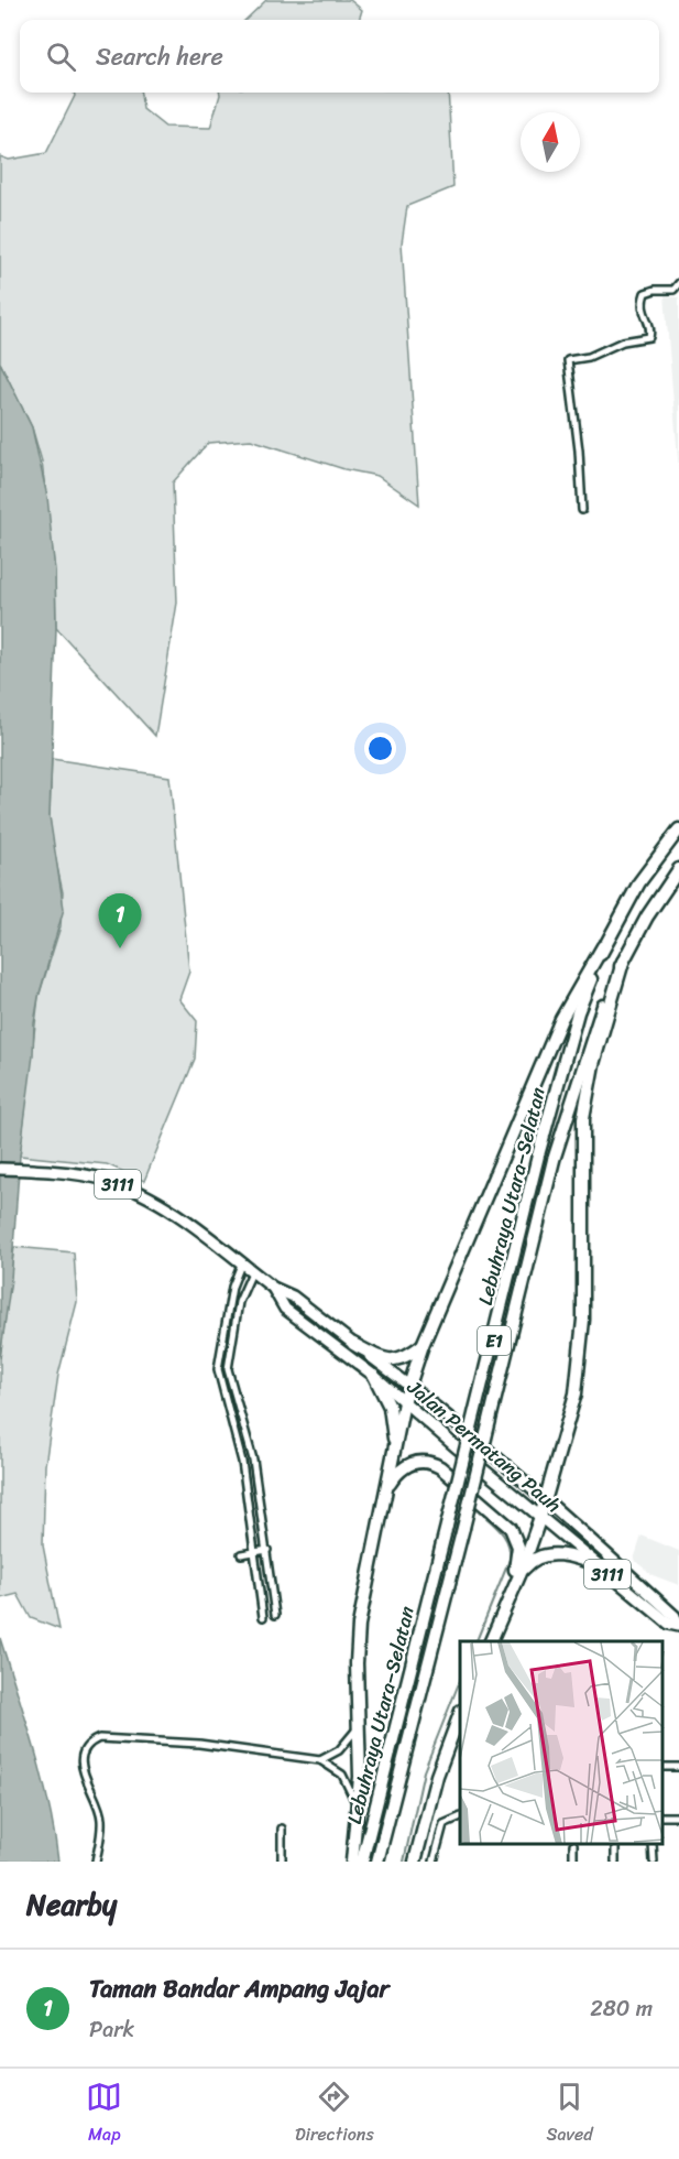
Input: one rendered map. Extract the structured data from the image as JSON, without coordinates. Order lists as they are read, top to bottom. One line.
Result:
{"streets":{"highway":["Lebuhraya Utara–Selatan","E1"],"main road":["3111","Jalan Permatang Pauh"]},"north":"top","page":{"search":"Search here","pins":"1","heading":"Nearby","list":[{"mark":"1","name":"Taman Bandar Ampang Jajar","note":"Park","value":"280 m"}],"nav":["Map","Directions","Saved"]}}
